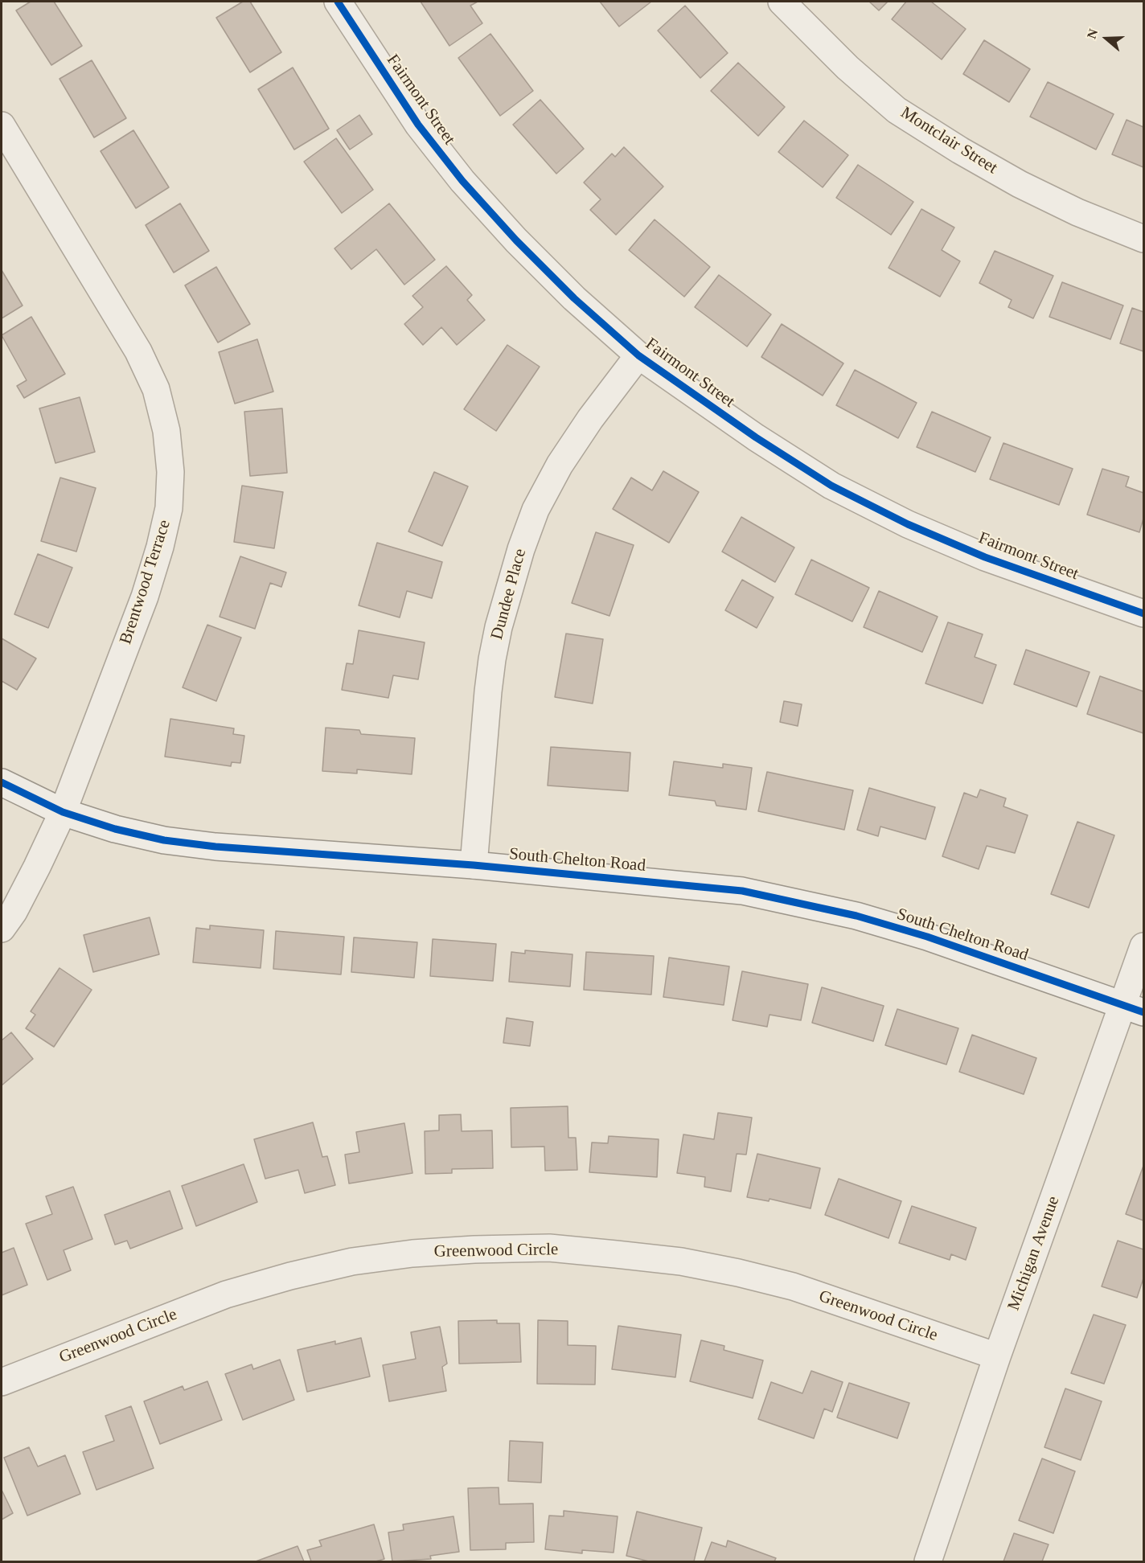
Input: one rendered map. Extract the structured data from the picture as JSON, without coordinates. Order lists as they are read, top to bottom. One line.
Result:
{"streets":{"street":["Fairmont Street","Montclair Street","Brentwood Terrace","Dundee Place","South Chelton Road","Greenwood Circle","Michigan Avenue"]},"crossings":[["Fairmont Street","Dundee Place"],["Brentwood Terrace","South Chelton Road"],["Dundee Place","South Chelton Road"],["South Chelton Road","Michigan Avenue"],["Greenwood Circle","Michigan Avenue"]],"north":"left"}
